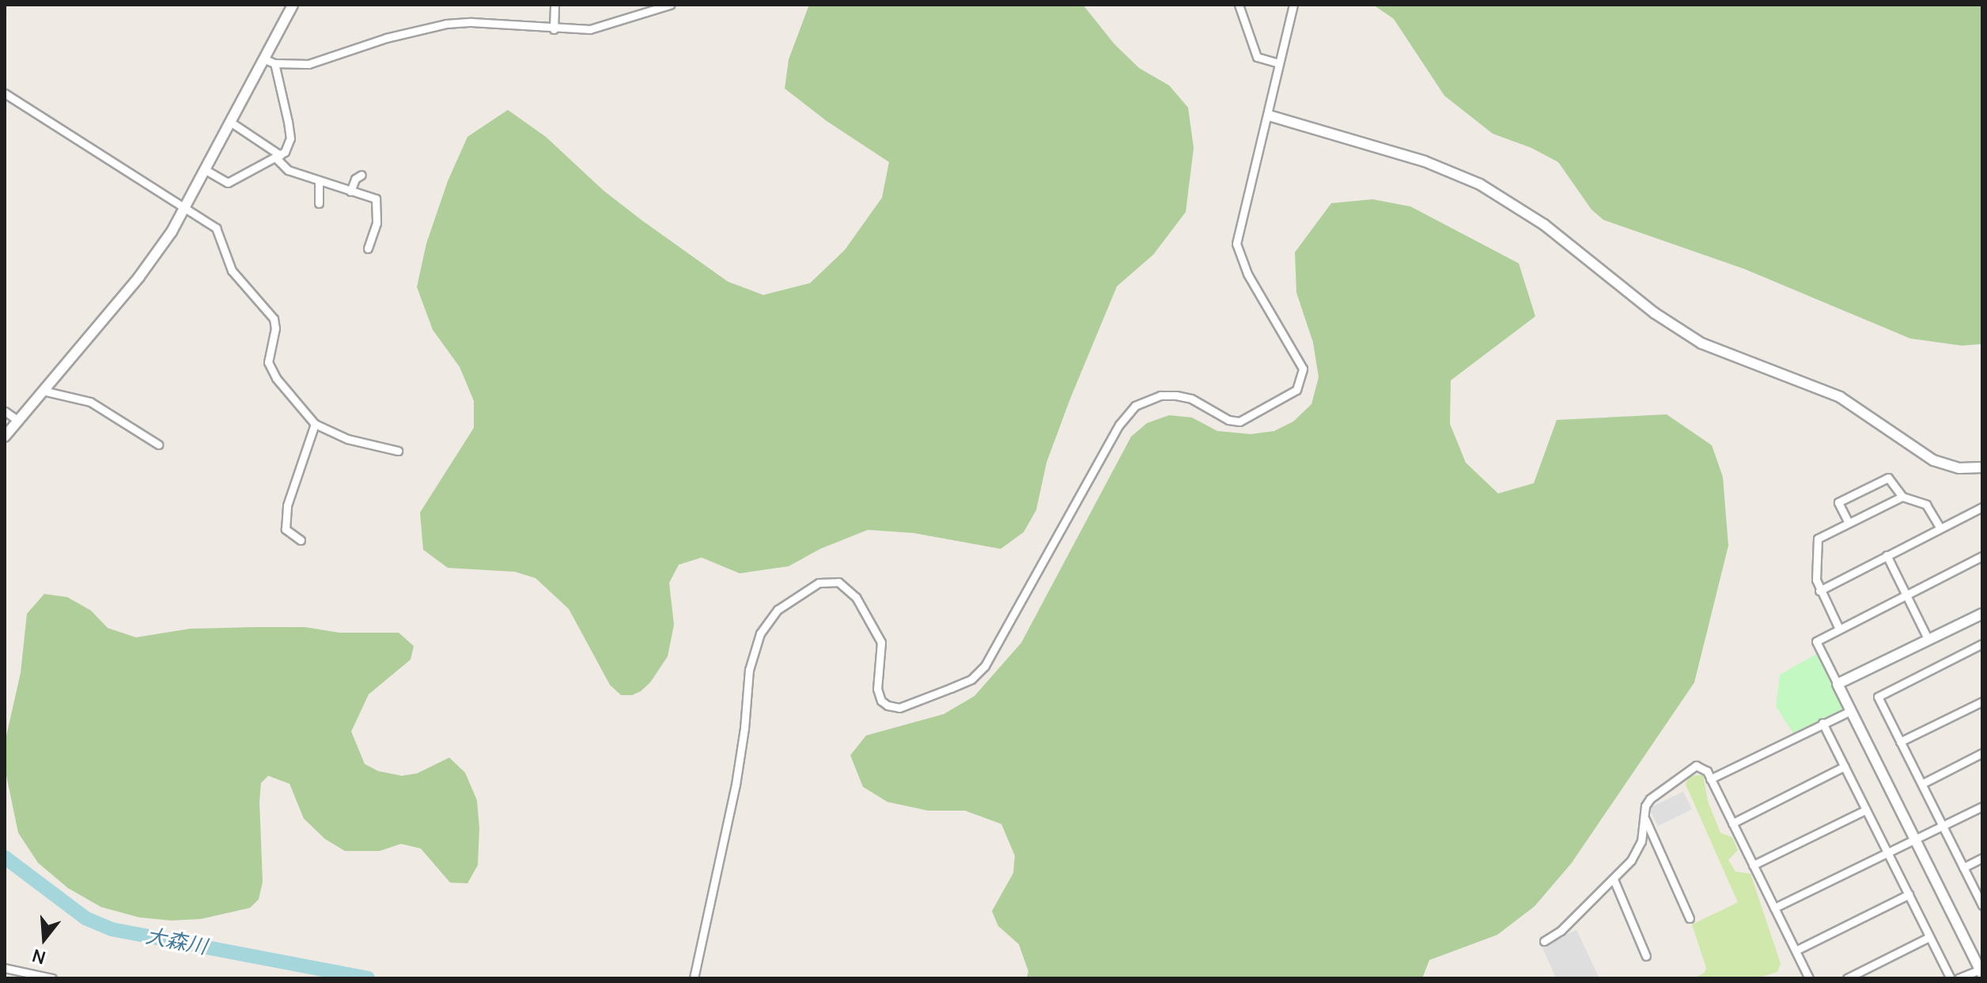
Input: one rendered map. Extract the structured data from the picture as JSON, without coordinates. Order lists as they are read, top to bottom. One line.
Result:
{"water":["大森川"],"north":"bottom"}
